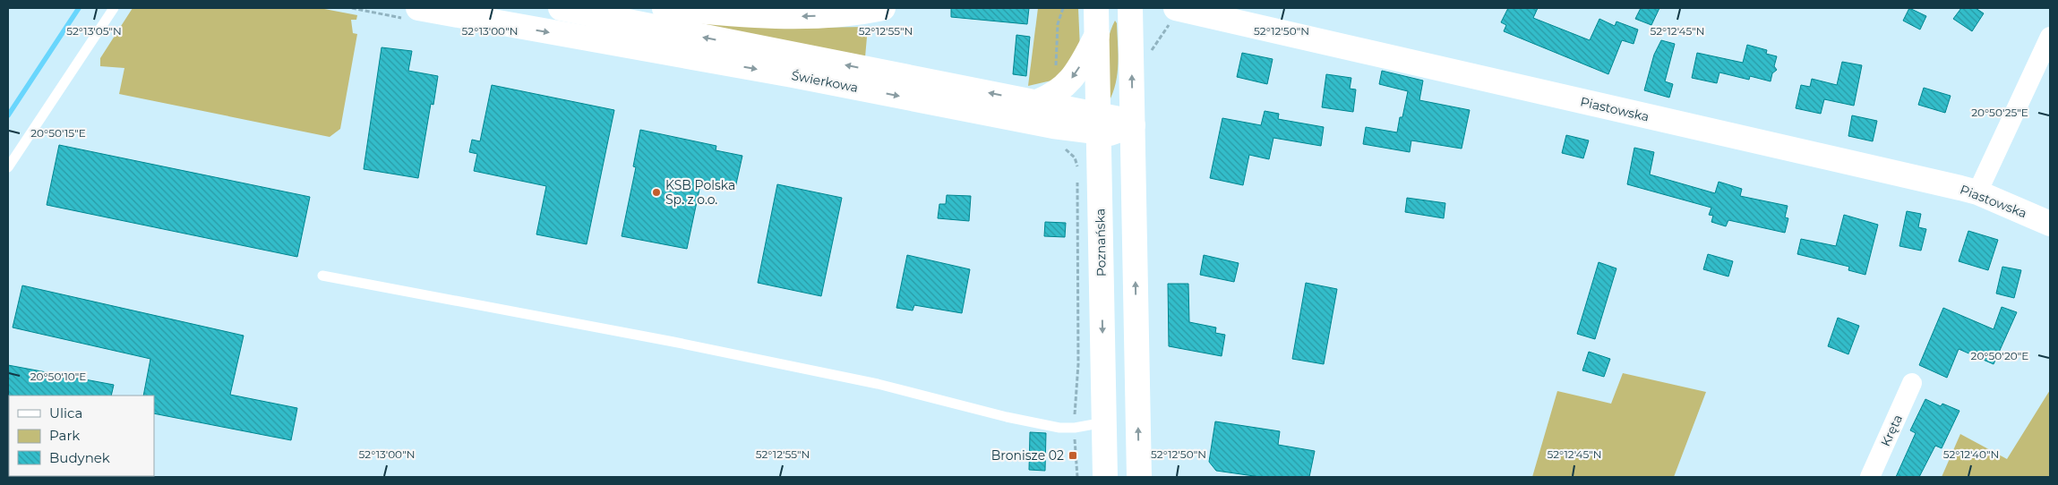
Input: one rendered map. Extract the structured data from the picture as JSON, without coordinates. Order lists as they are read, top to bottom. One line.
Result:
{"streets":{"street":["Świerkowa","Piastowska","Poznańska","Kręta"]},"crossings":[["Świerkowa","Poznańska"]],"places":{"other":["KSB Polska Sp. z o.o."],"transit":["Bronisze 02"]},"legend":["Ulica","Park","Budynek"],"coordinates":["52°13'05\"N","52°13'00\"N","52°12'55\"N","52°12'50\"N","52°12'45\"N","20°50'25\"E","20°50'15\"E","20°50'20\"E","20°50'10\"E","52°12'40\"N"]}
